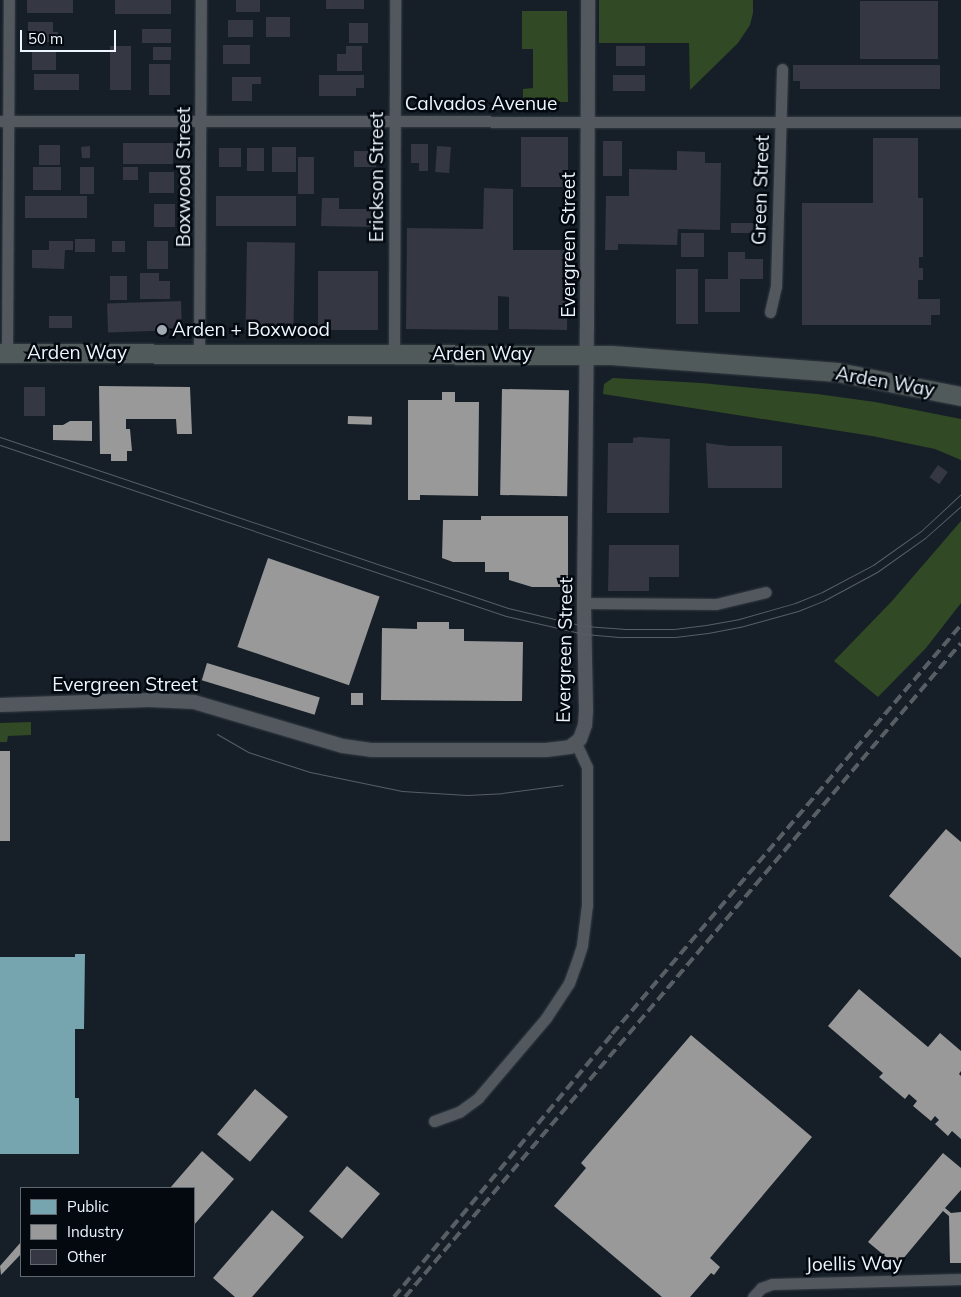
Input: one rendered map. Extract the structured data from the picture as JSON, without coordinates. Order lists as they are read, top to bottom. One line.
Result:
{"streets":{"main road":["Arden Way"],"street":["Calvados Avenue","Boxwood Street","Erickson Street","Green Street","Evergreen Street","Joellis Way"]},"crossings":[["Calvados Avenue","Boxwood Street"],["Calvados Avenue","Erickson Street"],["Calvados Avenue","Green Street"],["Calvados Avenue","Evergreen Street"],["Boxwood Street","Arden Way"],["Erickson Street","Arden Way"],["Evergreen Street","Arden Way"]],"places":["Arden + Boxwood"],"legend":["Public","Industry","Other"],"scale_bar":"50 m"}
